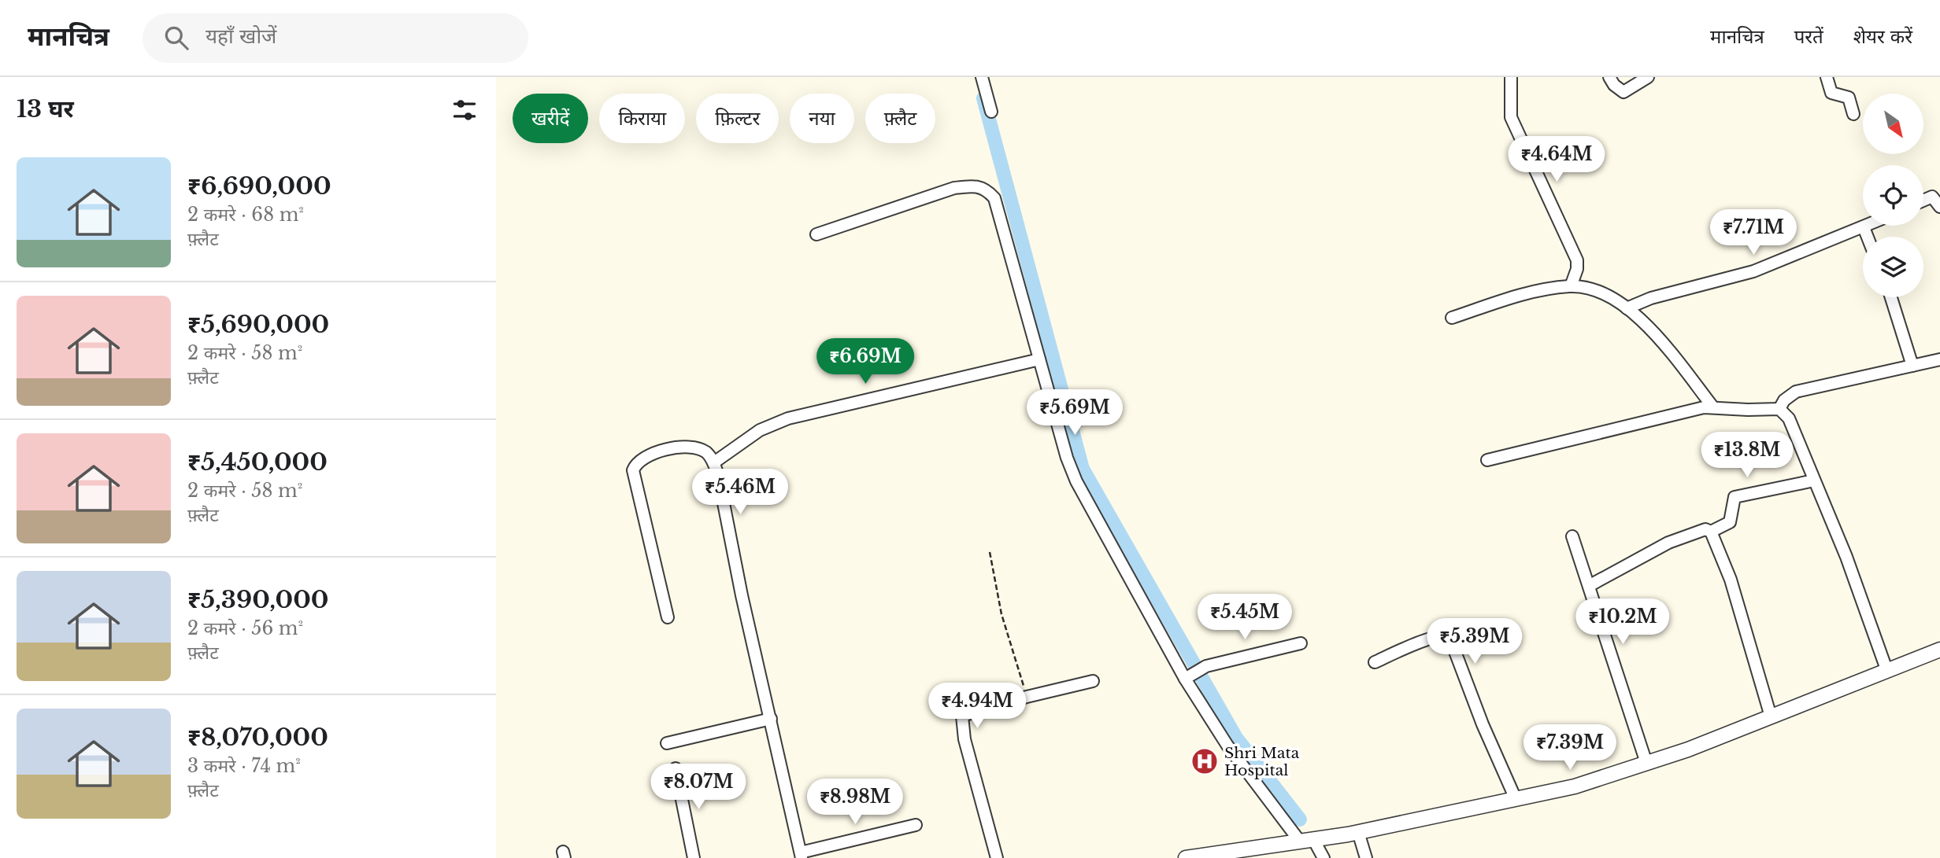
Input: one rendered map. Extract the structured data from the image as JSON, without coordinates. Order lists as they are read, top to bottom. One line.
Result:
{"places":{"hospital":["Shri Mata Hospital"]},"north":"bottom right","page":{"header":"मानचित्र","search":"यहाँ खोजें","nav":["मानचित्र","परतें","शेयर करें"],"heading":"13 घर","chip":["खरीदें","किराया","फ़िल्टर","नया","फ़्लैट"],"price":["₹4.64M","₹7.71M","₹6.69M","₹5.69M","₹13.8M","₹5.46M","₹5.45M","₹10.2M","₹5.39M","₹4.94M","₹7.39M","₹8.07M","₹8.98M"],"list":[{"name":"₹6,690,000","note":"2 कमरे · 68 m² · फ़्लैट"},{"name":"₹5,690,000","note":"2 कमरे · 58 m² · फ़्लैट"},{"name":"₹5,450,000","note":"2 कमरे · 58 m² · फ़्लैट"},{"name":"₹5,390,000","note":"2 कमरे · 56 m² · फ़्लैट"},{"name":"₹8,070,000","note":"3 कमरे · 74 m² · फ़्लैट"}]}}
